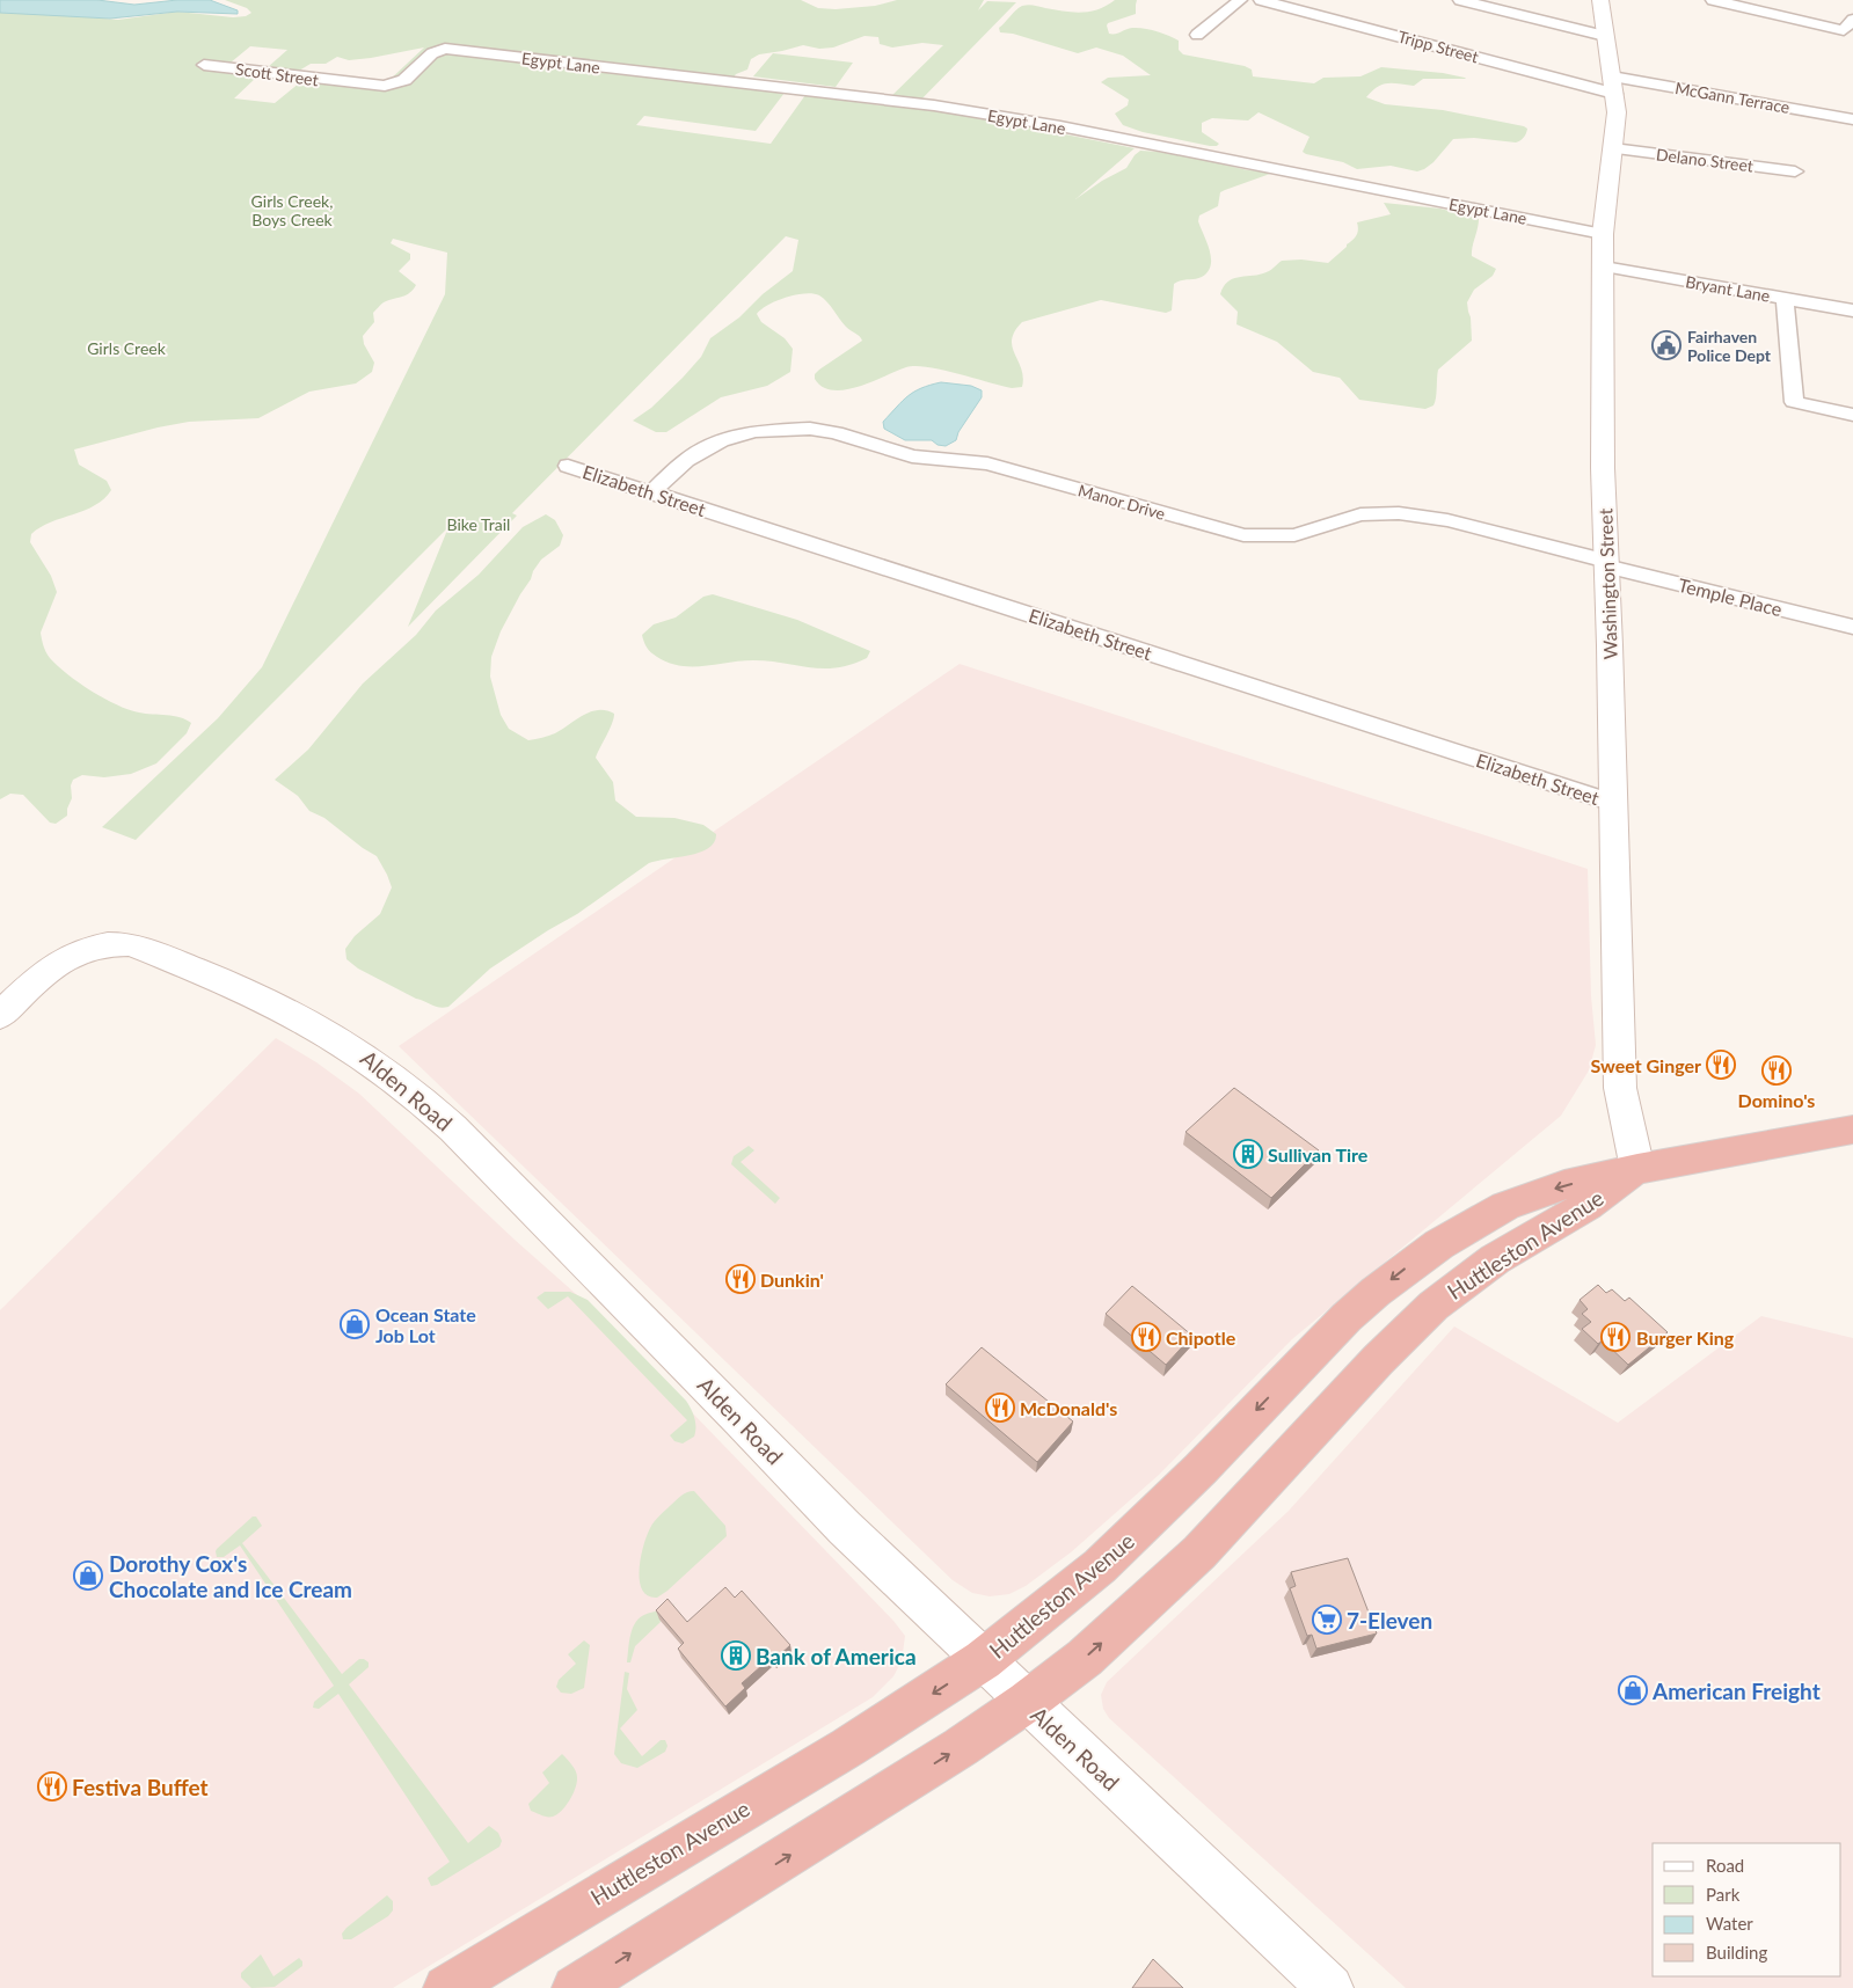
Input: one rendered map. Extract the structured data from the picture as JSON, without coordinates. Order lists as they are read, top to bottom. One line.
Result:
{"streets":{"highway":["Huttleston Avenue"],"main road":["Washington Street","Alden Road"],"street":["Tripp Street","Egypt Lane","Scott Street","McGann Terrace","Delano Street","Bryant Lane","Elizabeth Street","Manor Drive","Temple Place"]},"crossings":[["Tripp Street","McGann Terrace"],["Tripp Street","Washington Street"],["Egypt Lane","Scott Street"],["Egypt Lane","Washington Street"],["McGann Terrace","Washington Street"],["Delano Street","Washington Street"],["Bryant Lane","Washington Street"],["Elizabeth Street","Manor Drive"],["Elizabeth Street","Washington Street"],["Manor Drive","Washington Street"],["Manor Drive","Temple Place"],["Washington Street","Temple Place"],["Washington Street","Huttleston Avenue"],["Alden Road","Huttleston Avenue"]],"parks":["Girls Creek, Boys Creek","Girls Creek","Bike Trail"],"places":{"public building":["Fairhaven Police Dept"],"restaurant":["Sweet Ginger","Domino's","Dunkin'","Chipotle","Burger King","McDonald's","Festiva Buffet"],"building":["Sullivan Tire","Bank of America"],"shop":["Ocean State Job Lot","Dorothy Cox's Chocolate and Ice Cream","American Freight"],"supermarket":["7-Eleven"]},"legend":["Road","Park","Water","Building"]}
